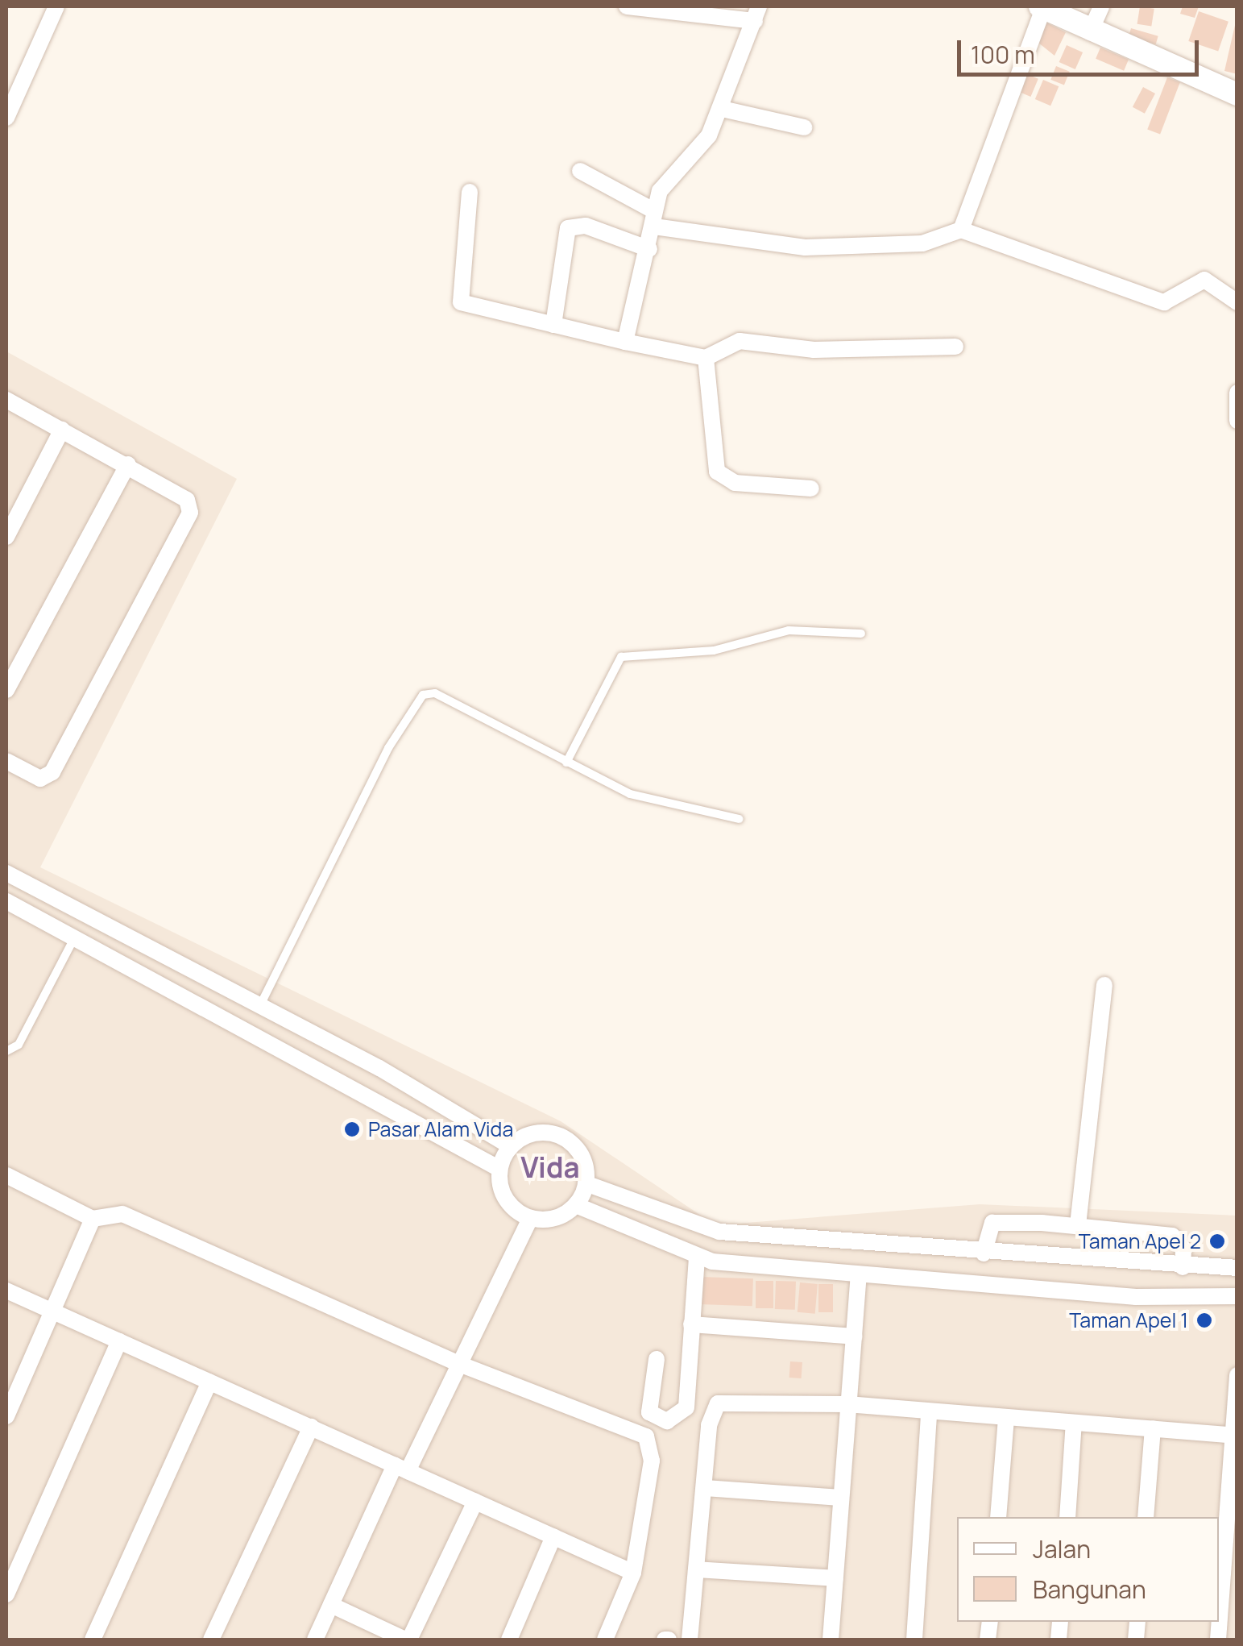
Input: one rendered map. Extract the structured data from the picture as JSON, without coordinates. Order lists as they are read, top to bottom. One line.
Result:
{"districts":["Vida"],"places":["Pasar Alam Vida","Taman Apel 2","Taman Apel 1"],"legend":["Jalan","Bangunan"],"scale_bar":"100 m"}
